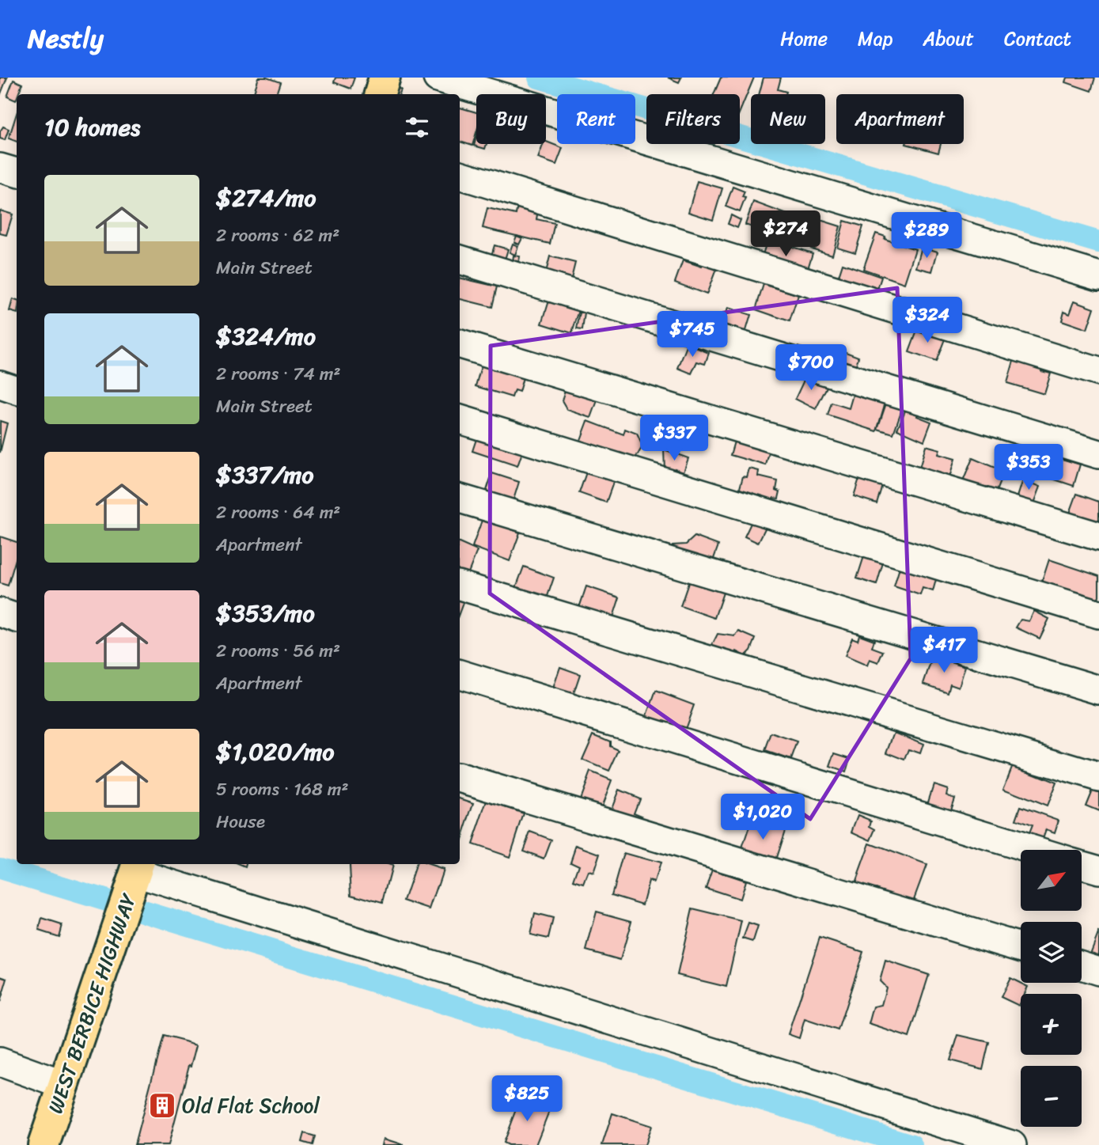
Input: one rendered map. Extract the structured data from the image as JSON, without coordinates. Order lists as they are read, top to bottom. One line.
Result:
{"streets":{"main road":["WEST BERBICE HIGHWAY"]},"places":{"building":["Old Flat School"]},"north":"top right","page":{"header":"Nestly","nav":["Home","Map","About","Contact"],"chip":["Buy","Rent","Filters","New","Apartment"],"heading":"10 homes","list":[{"name":"$274/mo","note":"2 rooms · 62 m² · Main Street"},{"name":"$324/mo","note":"2 rooms · 74 m² · Main Street"},{"name":"$337/mo","note":"2 rooms · 64 m² · Apartment"},{"name":"$353/mo","note":"2 rooms · 56 m² · Apartment"},{"name":"$1,020/mo","note":"5 rooms · 168 m² · House"}],"price":["$274","$289","$324","$745","$700","$337","$353","$417","$1,020","$825"],"map_buttons":["+","−"]}}
